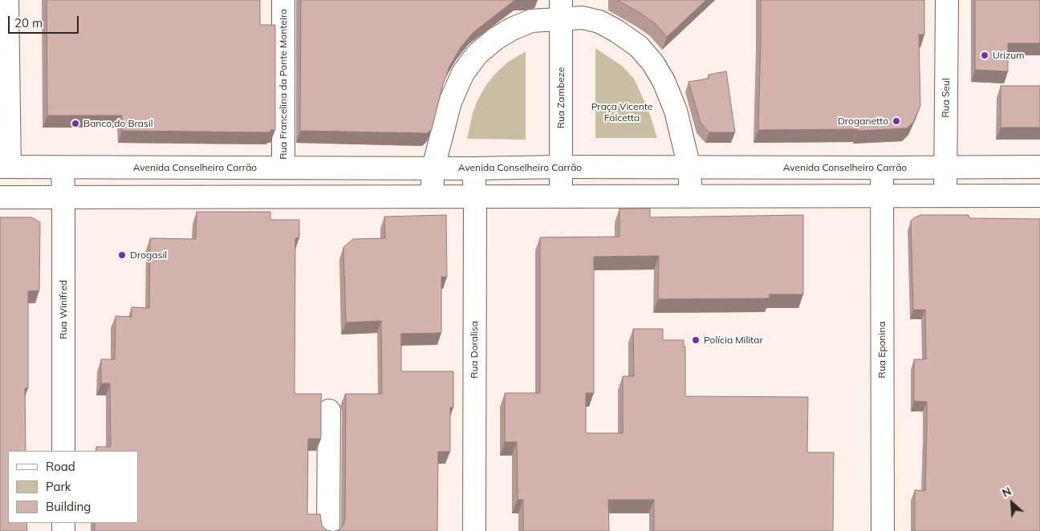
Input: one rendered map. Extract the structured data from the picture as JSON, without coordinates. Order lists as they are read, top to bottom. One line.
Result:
{"streets":{"street":["Rua Francelina da Ponte Monteiro","Rua Zambeze","Rua Seul","Avenida Conselheiro Carrão","Rua Winifred","Rua Doralisa","Rua Eponina"]},"crossings":[["Rua Francelina da Ponte Monteiro","Avenida Conselheiro Carrão"],["Rua Zambeze","Avenida Conselheiro Carrão"],["Rua Seul","Avenida Conselheiro Carrão"],["Avenida Conselheiro Carrão","Rua Winifred"],["Avenida Conselheiro Carrão","Rua Doralisa"],["Avenida Conselheiro Carrão","Rua Eponina"]],"parks":["Praça Vicente Falcetta"],"places":["Urizum","Droganetto","Banco do Brasil","Drogasil","Polícia Militar"],"legend":["Road","Park","Building"],"scale_bar":"20 m","north":"top left"}
